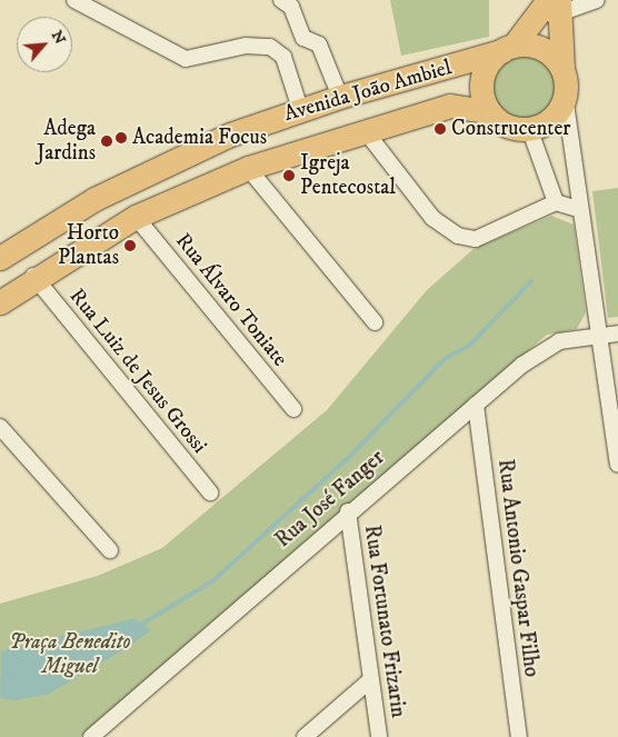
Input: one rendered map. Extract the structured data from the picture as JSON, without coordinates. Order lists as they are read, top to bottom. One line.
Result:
{"streets":{"main road":["Avenida João Ambiel"],"street":["Rua Álvaro Toniate","Rua Luiz de Jesus Grossi","Rua José Fanger","Rua Antonio Gaspar Filho","Rua Fortunato Frizarin"]},"crossings":[["Avenida João Ambiel","Rua Álvaro Toniate"],["Avenida João Ambiel","Rua Luiz de Jesus Grossi"],["Rua José Fanger","Rua Antonio Gaspar Filho"],["Rua José Fanger","Rua Fortunato Frizarin"]],"parks":["Praça Benedito Miguel"],"places":["Construcenter","Academia Focus","Adega Jardins","Igreja Pentecostal","Horto Plantas"],"north":"top right"}
